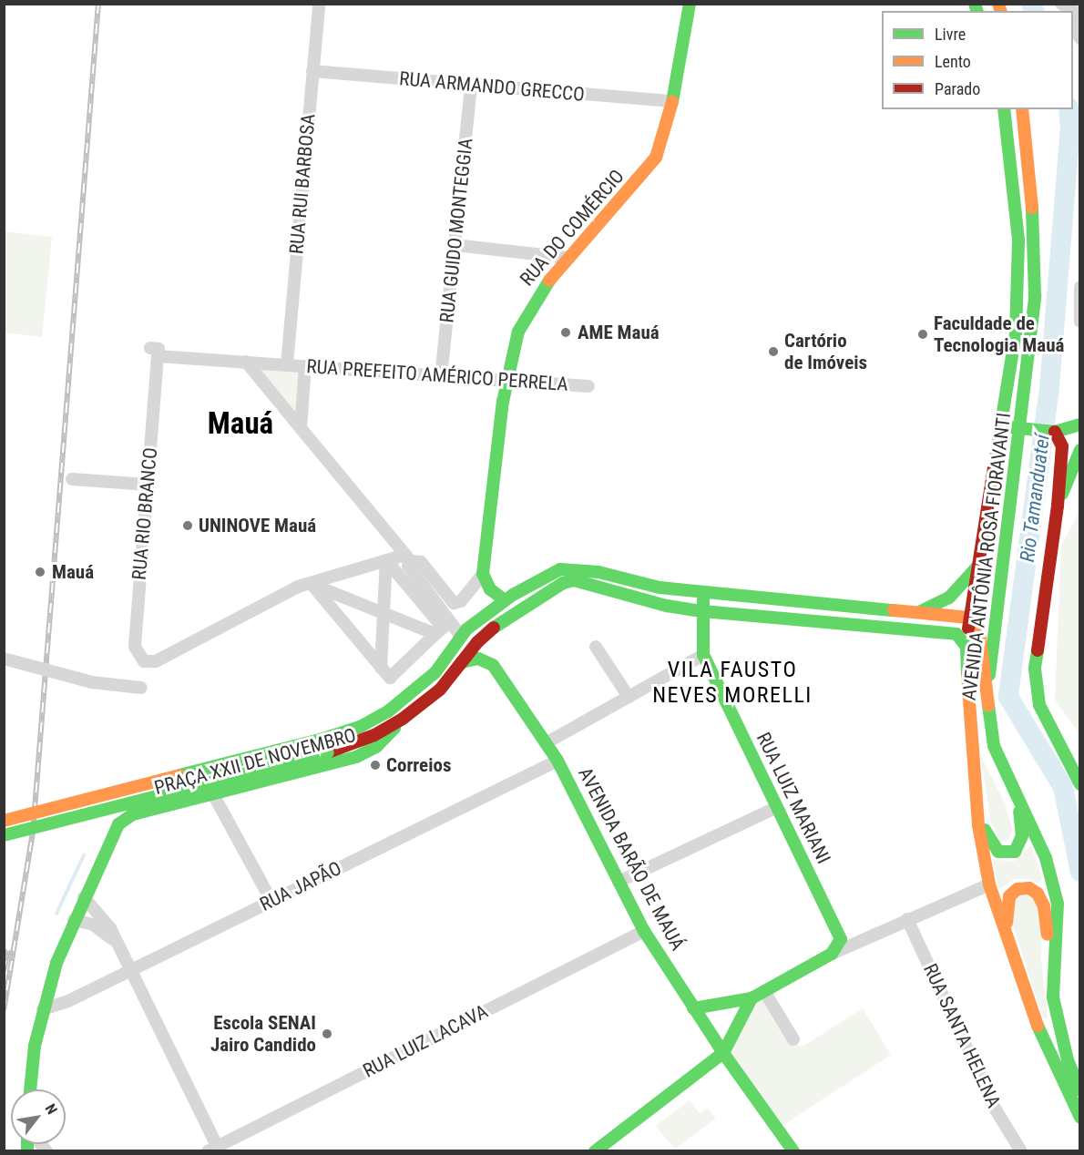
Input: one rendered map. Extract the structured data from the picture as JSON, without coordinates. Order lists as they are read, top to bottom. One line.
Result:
{"streets":{"main road":["RUA DO COMÉRCIO","AVENIDA ANTÔNIA ROSA FIORAVANTI","PRAÇA XXII DE NOVEMBRO","RUA LUIZ MARIANI","AVENIDA BARÃO DE MAUÁ"],"street":["RUA ARMANDO GRECCO","RUA RUI BARBOSA","RUA GUIDO MONTEGGIA","RUA PREFEITO AMÉRICO PERRELA","RUA RIO BRANCO","RUA JAPÃO","RUA SANTA HELENA","RUA LUIZ LACAVA"]},"crossings":[["RUA ARMANDO GRECCO","RUA RUI BARBOSA"],["RUA ARMANDO GRECCO","RUA DO COMÉRCIO"],["RUA ARMANDO GRECCO","RUA GUIDO MONTEGGIA"],["RUA RUI BARBOSA","RUA PREFEITO AMÉRICO PERRELA"],["RUA DO COMÉRCIO","RUA PREFEITO AMÉRICO PERRELA"],["RUA GUIDO MONTEGGIA","RUA PREFEITO AMÉRICO PERRELA"],["RUA PREFEITO AMÉRICO PERRELA","RUA RIO BRANCO"],["AVENIDA BARÃO DE MAUÁ","RUA JAPÃO"],["AVENIDA BARÃO DE MAUÁ","RUA LUIZ LACAVA"]],"districts":["Mauá","VILA FAUSTO NEVES MORELLI"],"water":["Rio Tamanduateí"],"places":["AME Mauá","Faculdade de Tecnologia Mauá","Cartório de Imóveis","UNINOVE Mauá","Mauá","Correios","Escola SENAI Jairo Candido"],"legend":["Livre","Lento","Parado"],"north":"top right"}
